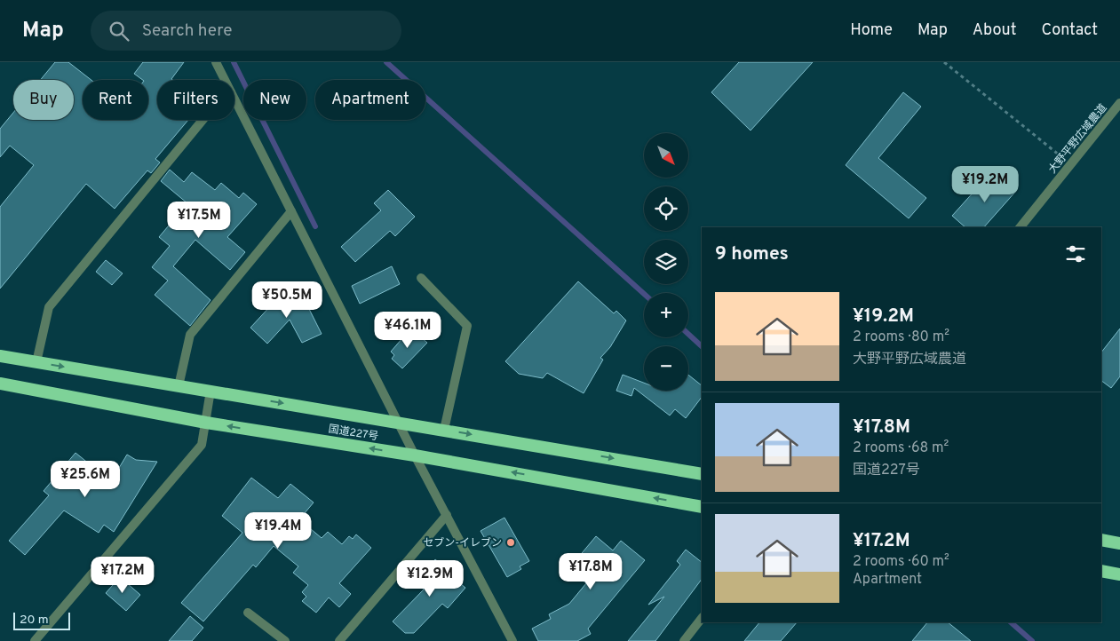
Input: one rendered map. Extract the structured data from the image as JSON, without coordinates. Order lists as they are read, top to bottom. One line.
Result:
{"streets":{"highway":["国道227号"],"street":["大野平野広域農道"]},"places":["セブン-イレブン"],"scale_bar":"20 m","north":"bottom right","page":{"header":"Map","search":"Search here","nav":["Home","Map","About","Contact"],"chip":["Buy","Rent","Filters","New","Apartment"],"map_buttons":["+","−"],"price":["¥19.2M","¥17.5M","¥50.5M","¥46.1M","¥25.6M","¥19.4M","¥17.8M","¥17.2M","¥12.9M"],"heading":"9 homes","list":[{"name":"¥19.2M","note":"2 rooms · 80 m² · 大野平野広域農道"},{"name":"¥17.8M","note":"2 rooms · 68 m² · 国道227号"},{"name":"¥17.2M","note":"2 rooms · 60 m² · Apartment"}],"scale":"20 m"}}
